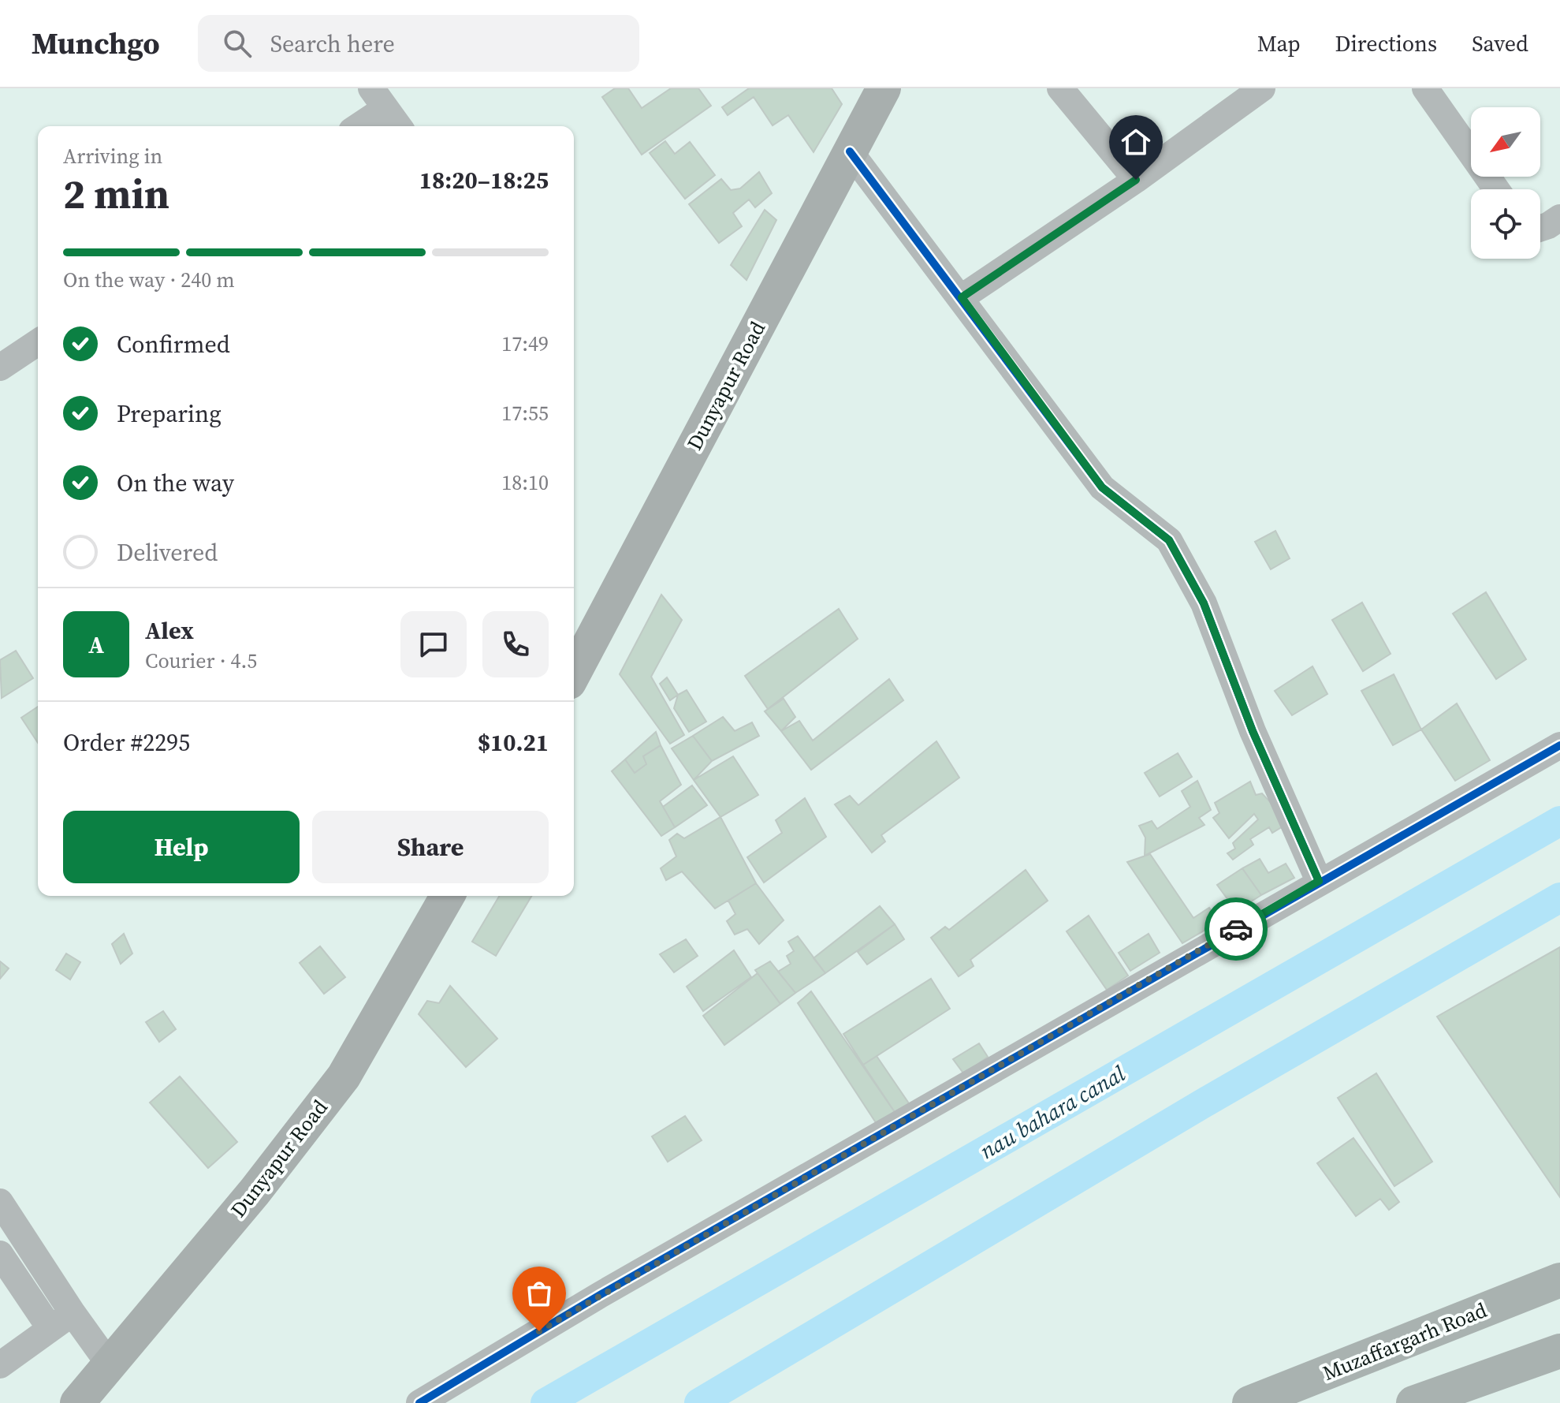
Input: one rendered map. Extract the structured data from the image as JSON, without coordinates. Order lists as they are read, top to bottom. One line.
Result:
{"streets":{"main road":["Dunyapur Road","Muzaffargarh Road"]},"water":["nau bahara canal"],"north":"bottom left","page":{"header":"Munchgo","search":"Search here","nav":["Map","Directions","Saved"],"heading":["2 min","Arriving in","18:20–18:25"],"panel":["Alex","Courier · 4.5","Order #2295","$10.21"],"bar":"On the way · 240 m","list":[["Confirmed","17:49"],["Preparing","17:55"],["On the way","18:10"],"Delivered"],"round":"A","buttons":["Help","Share"]}}
